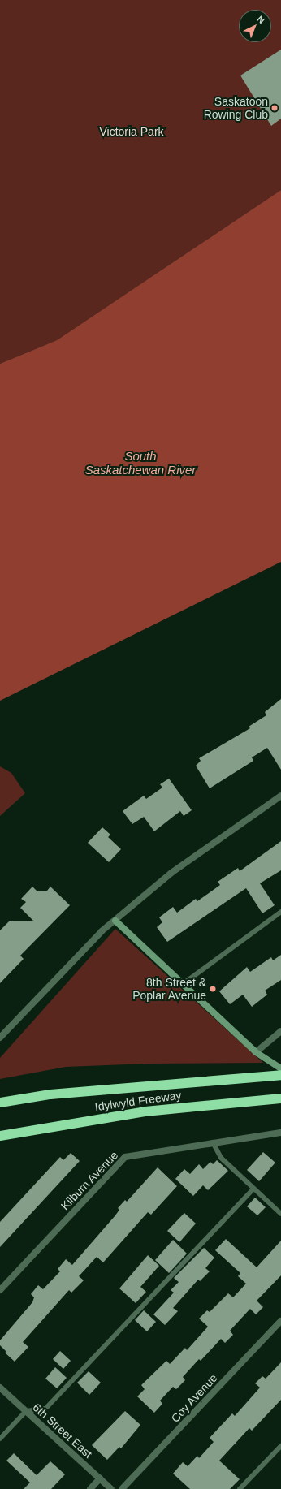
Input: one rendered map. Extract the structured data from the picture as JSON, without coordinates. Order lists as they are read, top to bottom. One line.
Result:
{"streets":{"highway":["Idylwyld Freeway"],"street":["Kilburn Avenue","Coy Avenue","6th Street East"]},"water":["South Saskatchewan River"],"parks":["Victoria Park"],"places":["Saskatoon Rowing Club","8th Street & Poplar Avenue"],"north":"top right"}
